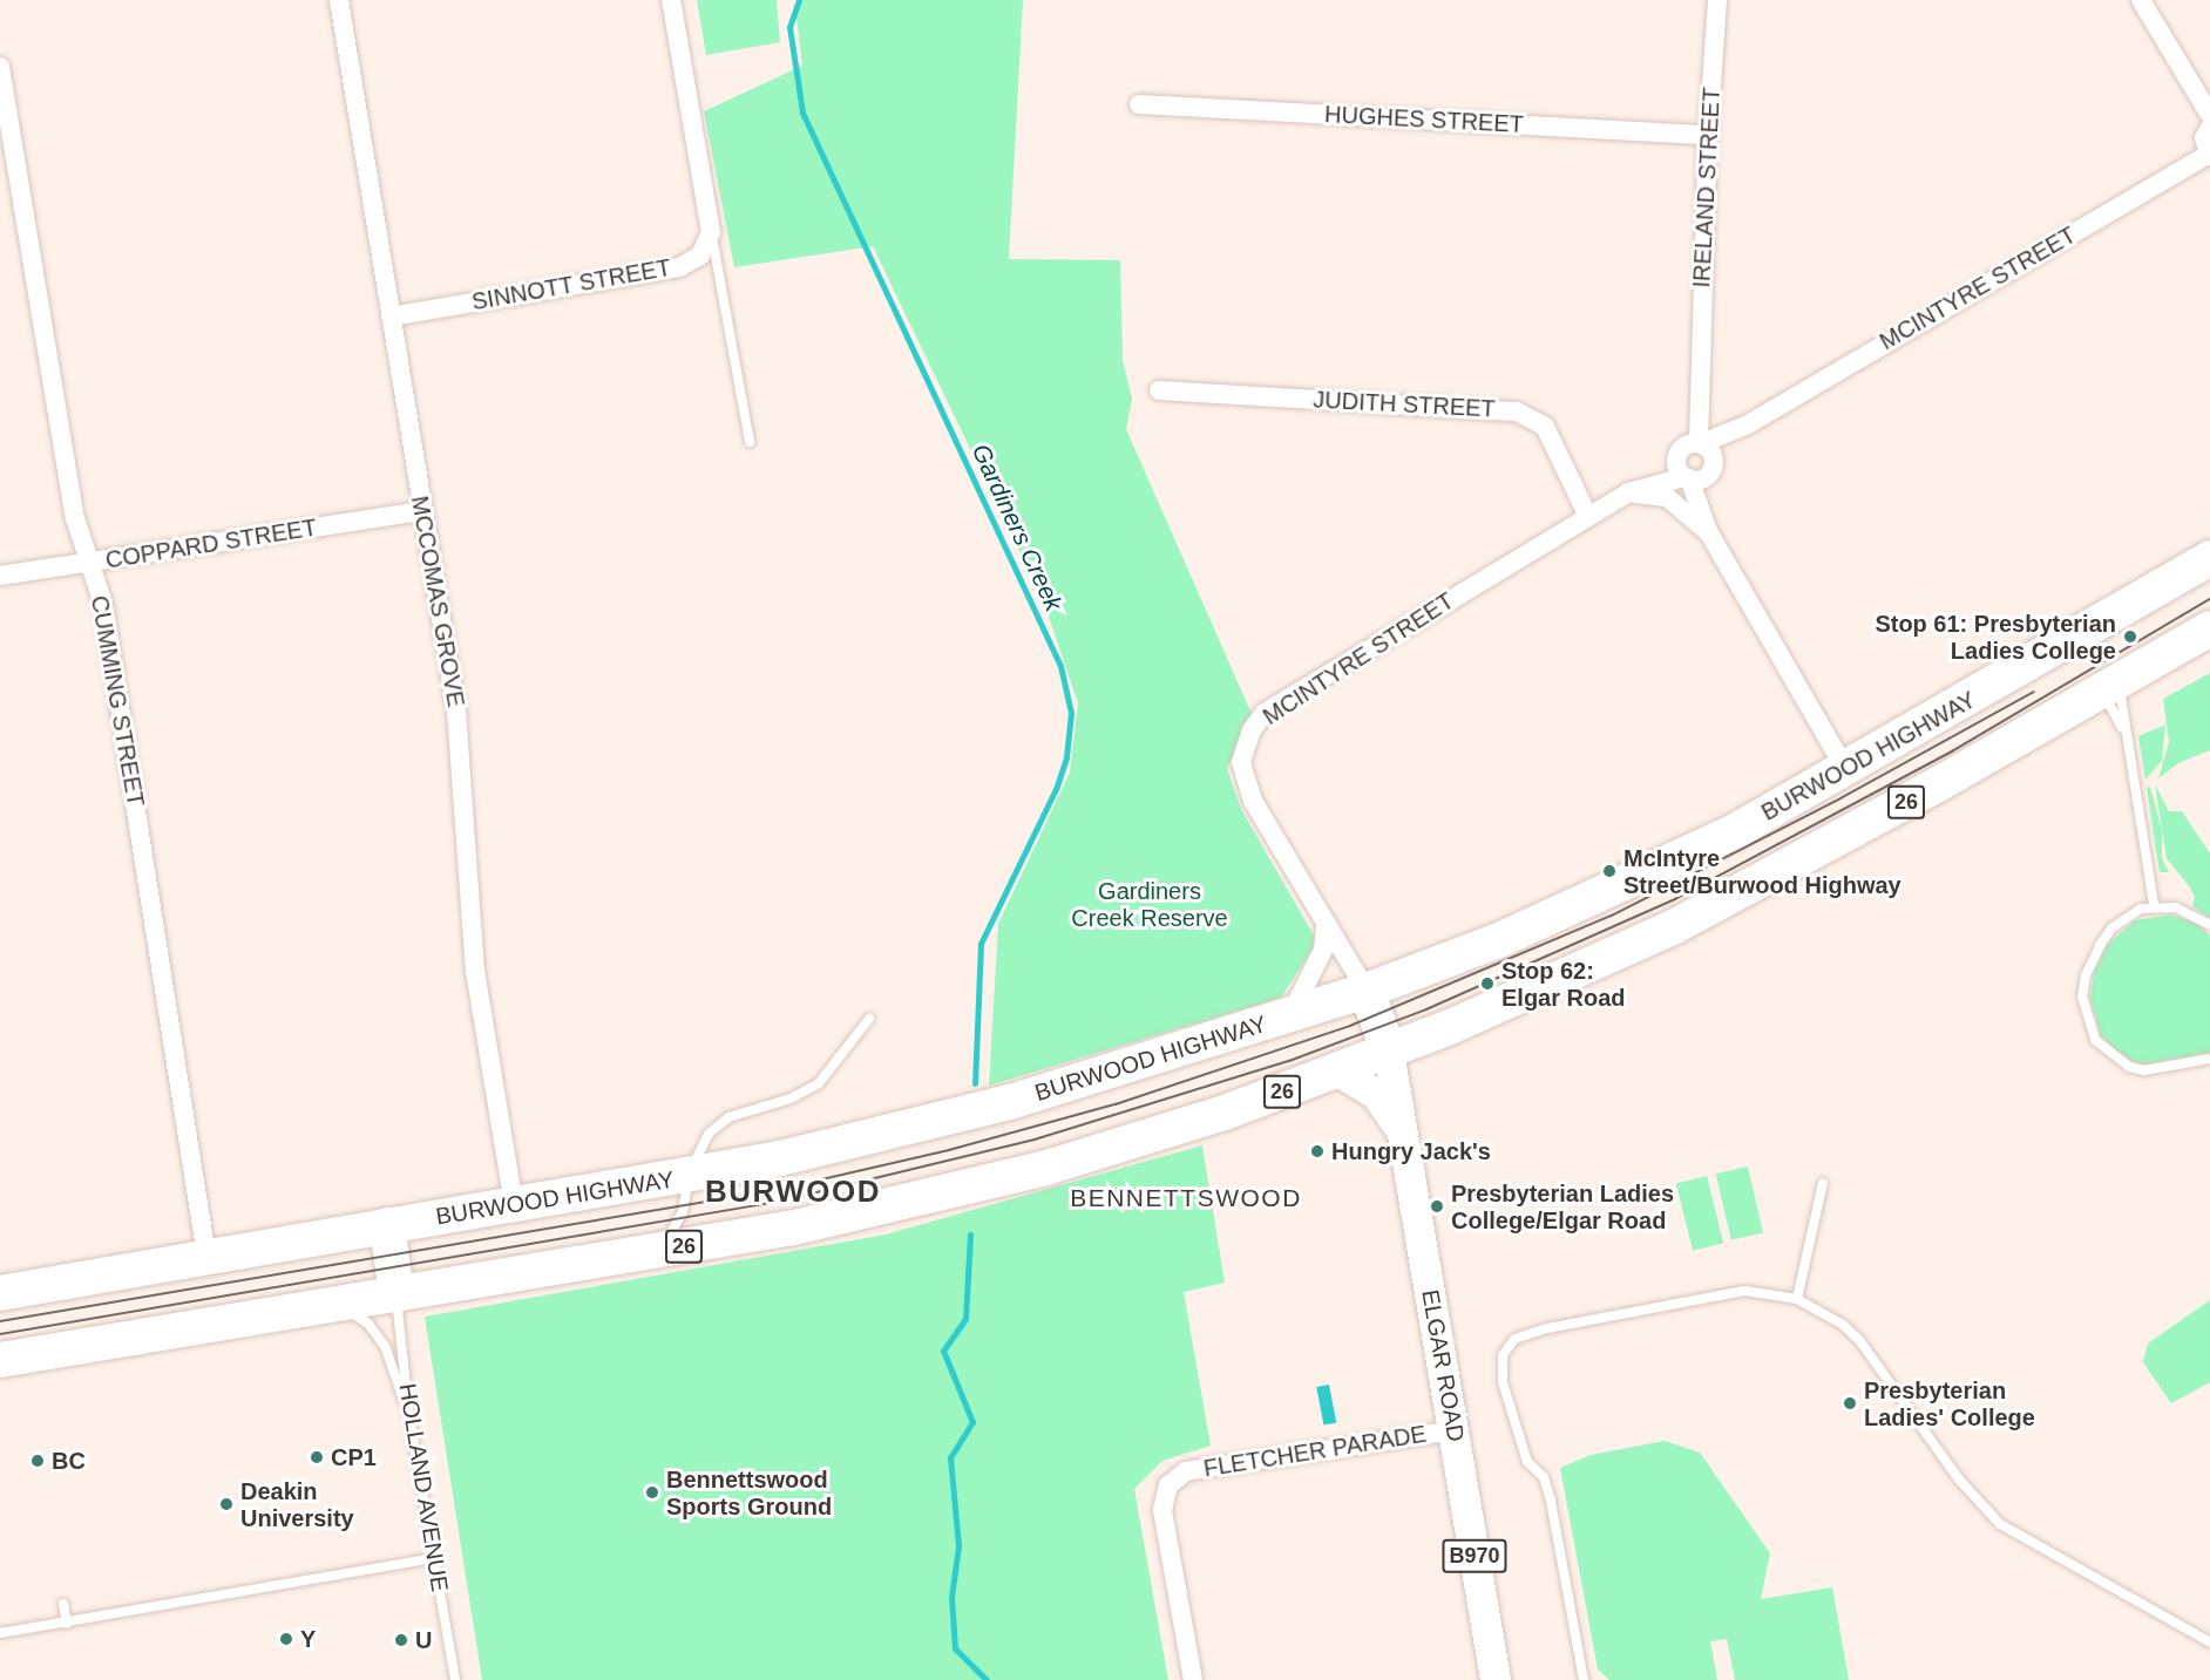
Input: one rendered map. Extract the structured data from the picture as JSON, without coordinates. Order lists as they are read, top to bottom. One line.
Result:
{"streets":{"highway":["BURWOOD HIGHWAY","26"],"main road":["ELGAR ROAD","B970"],"street":["HUGHES STREET","IRELAND STREET","SINNOTT STREET","MCINTYRE STREET","JUDITH STREET","COPPARD STREET","MCCOMAS GROVE","CUMMING STREET","FLETCHER PARADE"],"lane":["HOLLAND AVENUE"]},"crossings":[["HUGHES STREET","IRELAND STREET"],["IRELAND STREET","MCINTYRE STREET"],["IRELAND STREET","BURWOOD HIGHWAY"],["SINNOTT STREET","MCCOMAS GROVE"],["MCINTYRE STREET","JUDITH STREET"],["MCINTYRE STREET","BURWOOD HIGHWAY"],["COPPARD STREET","MCCOMAS GROVE"],["COPPARD STREET","CUMMING STREET"],["MCCOMAS GROVE","BURWOOD HIGHWAY"],["CUMMING STREET","BURWOOD HIGHWAY"],["26","ELGAR ROAD"],["26","HOLLAND AVENUE"],["ELGAR ROAD","FLETCHER PARADE"]],"districts":["BURWOOD","BENNETTSWOOD"],"water":["Gardiners Creek"],"parks":["Gardiners Creek Reserve"],"places":["Stop 61: Presbyterian Ladies College","McIntyre Street/Burwood Highway","Stop 62: Elgar Road","Hungry Jack's","Presbyterian Ladies College/Elgar Road","Presbyterian Ladies' College","CP1","BC","Bennettswood Sports Ground","Deakin University","Y","U"]}
